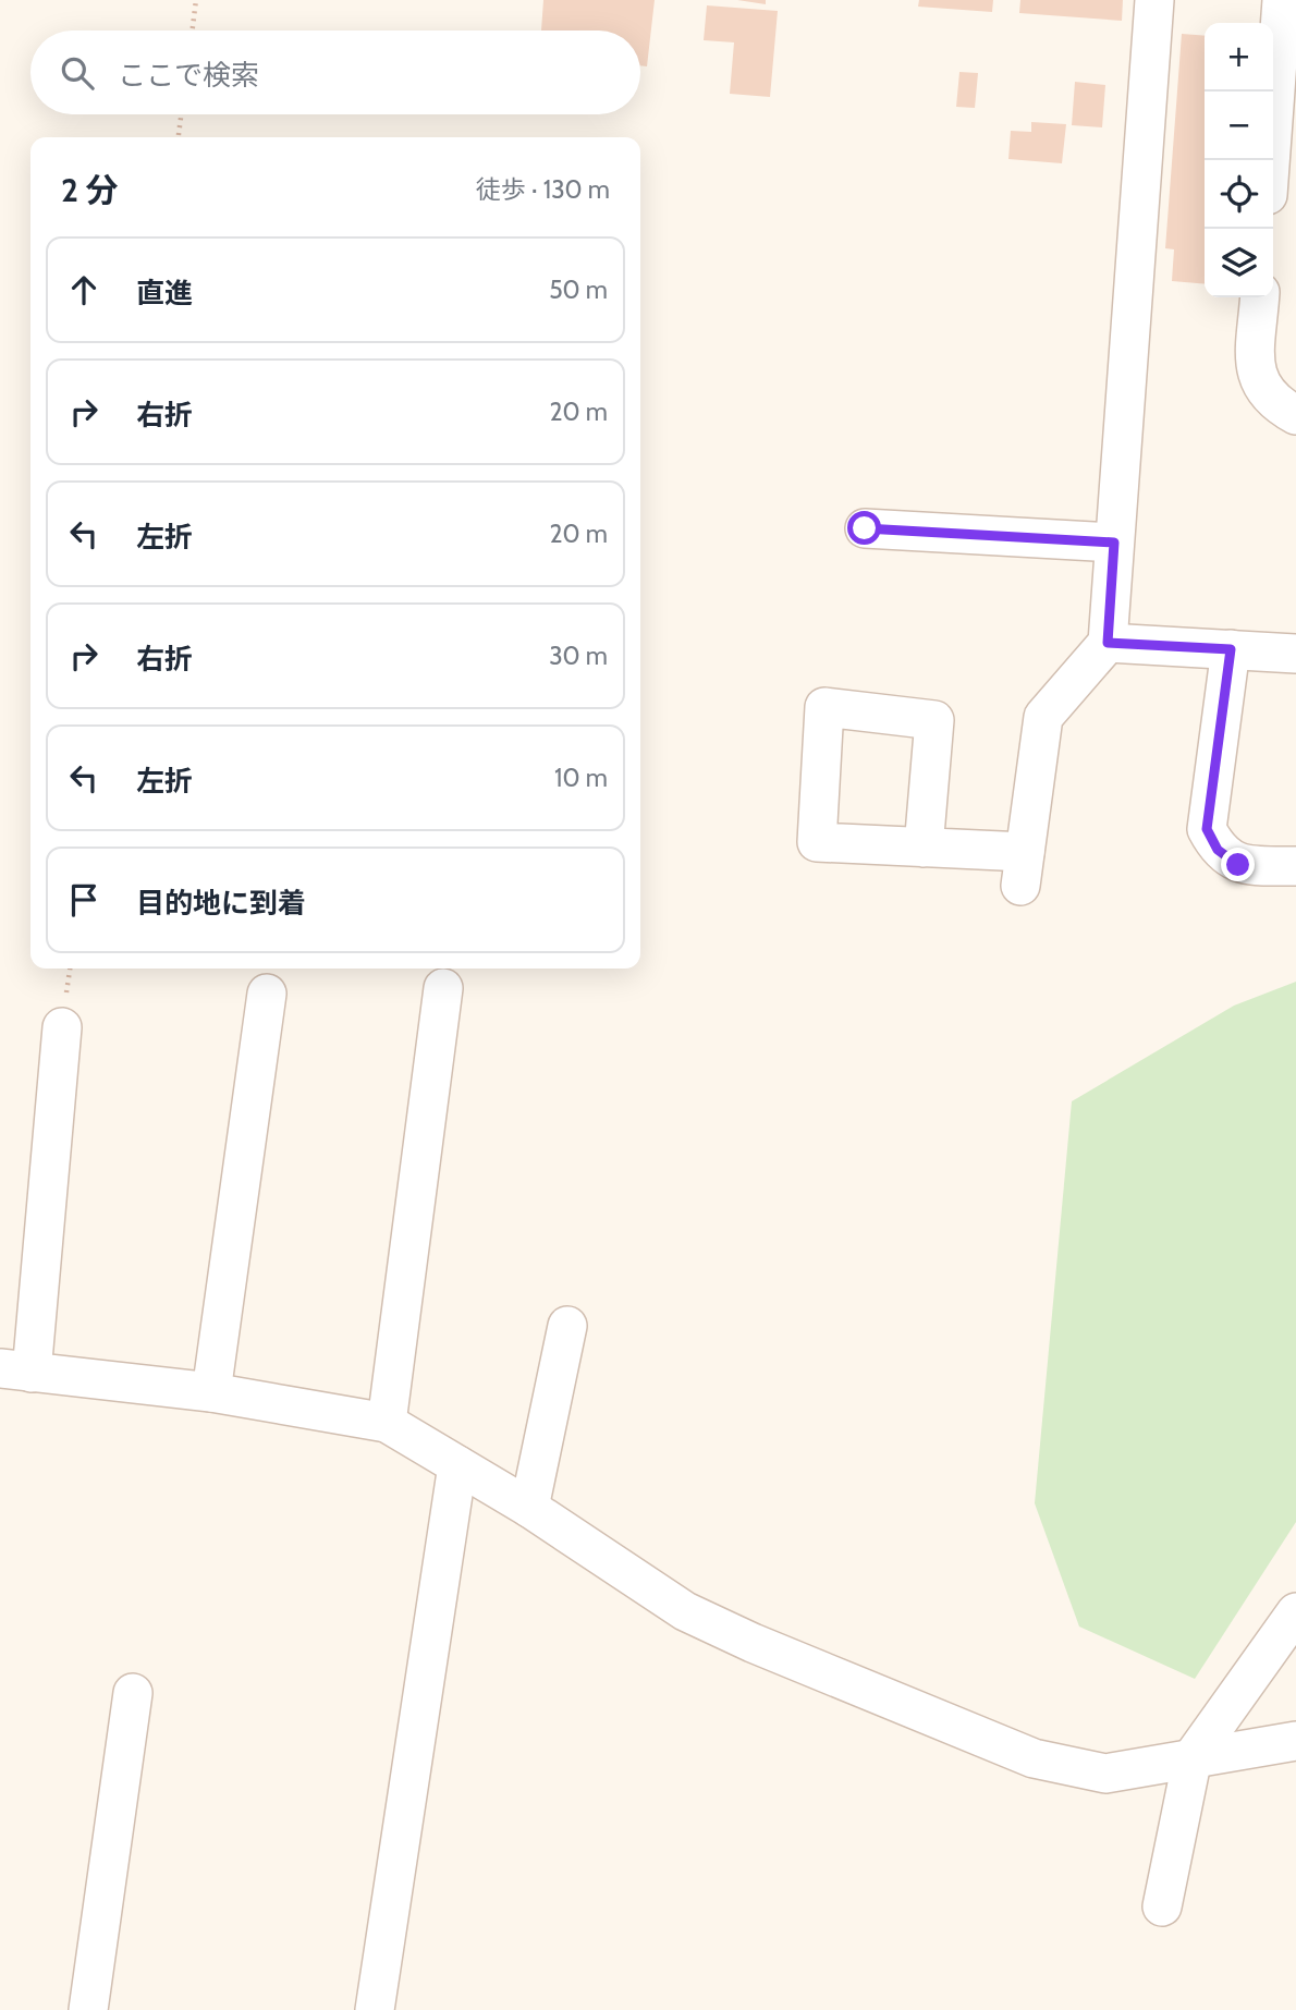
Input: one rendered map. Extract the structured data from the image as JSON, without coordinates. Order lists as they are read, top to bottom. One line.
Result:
{"page":{"map_buttons":["+","−"],"search":"ここで検索","heading":["2 分","徒歩 · 130 m"],"list":[["直進","50 m"],["右折","20 m"],["左折","20 m"],["右折","30 m"],["左折","10 m"],"目的地に到着"]}}
